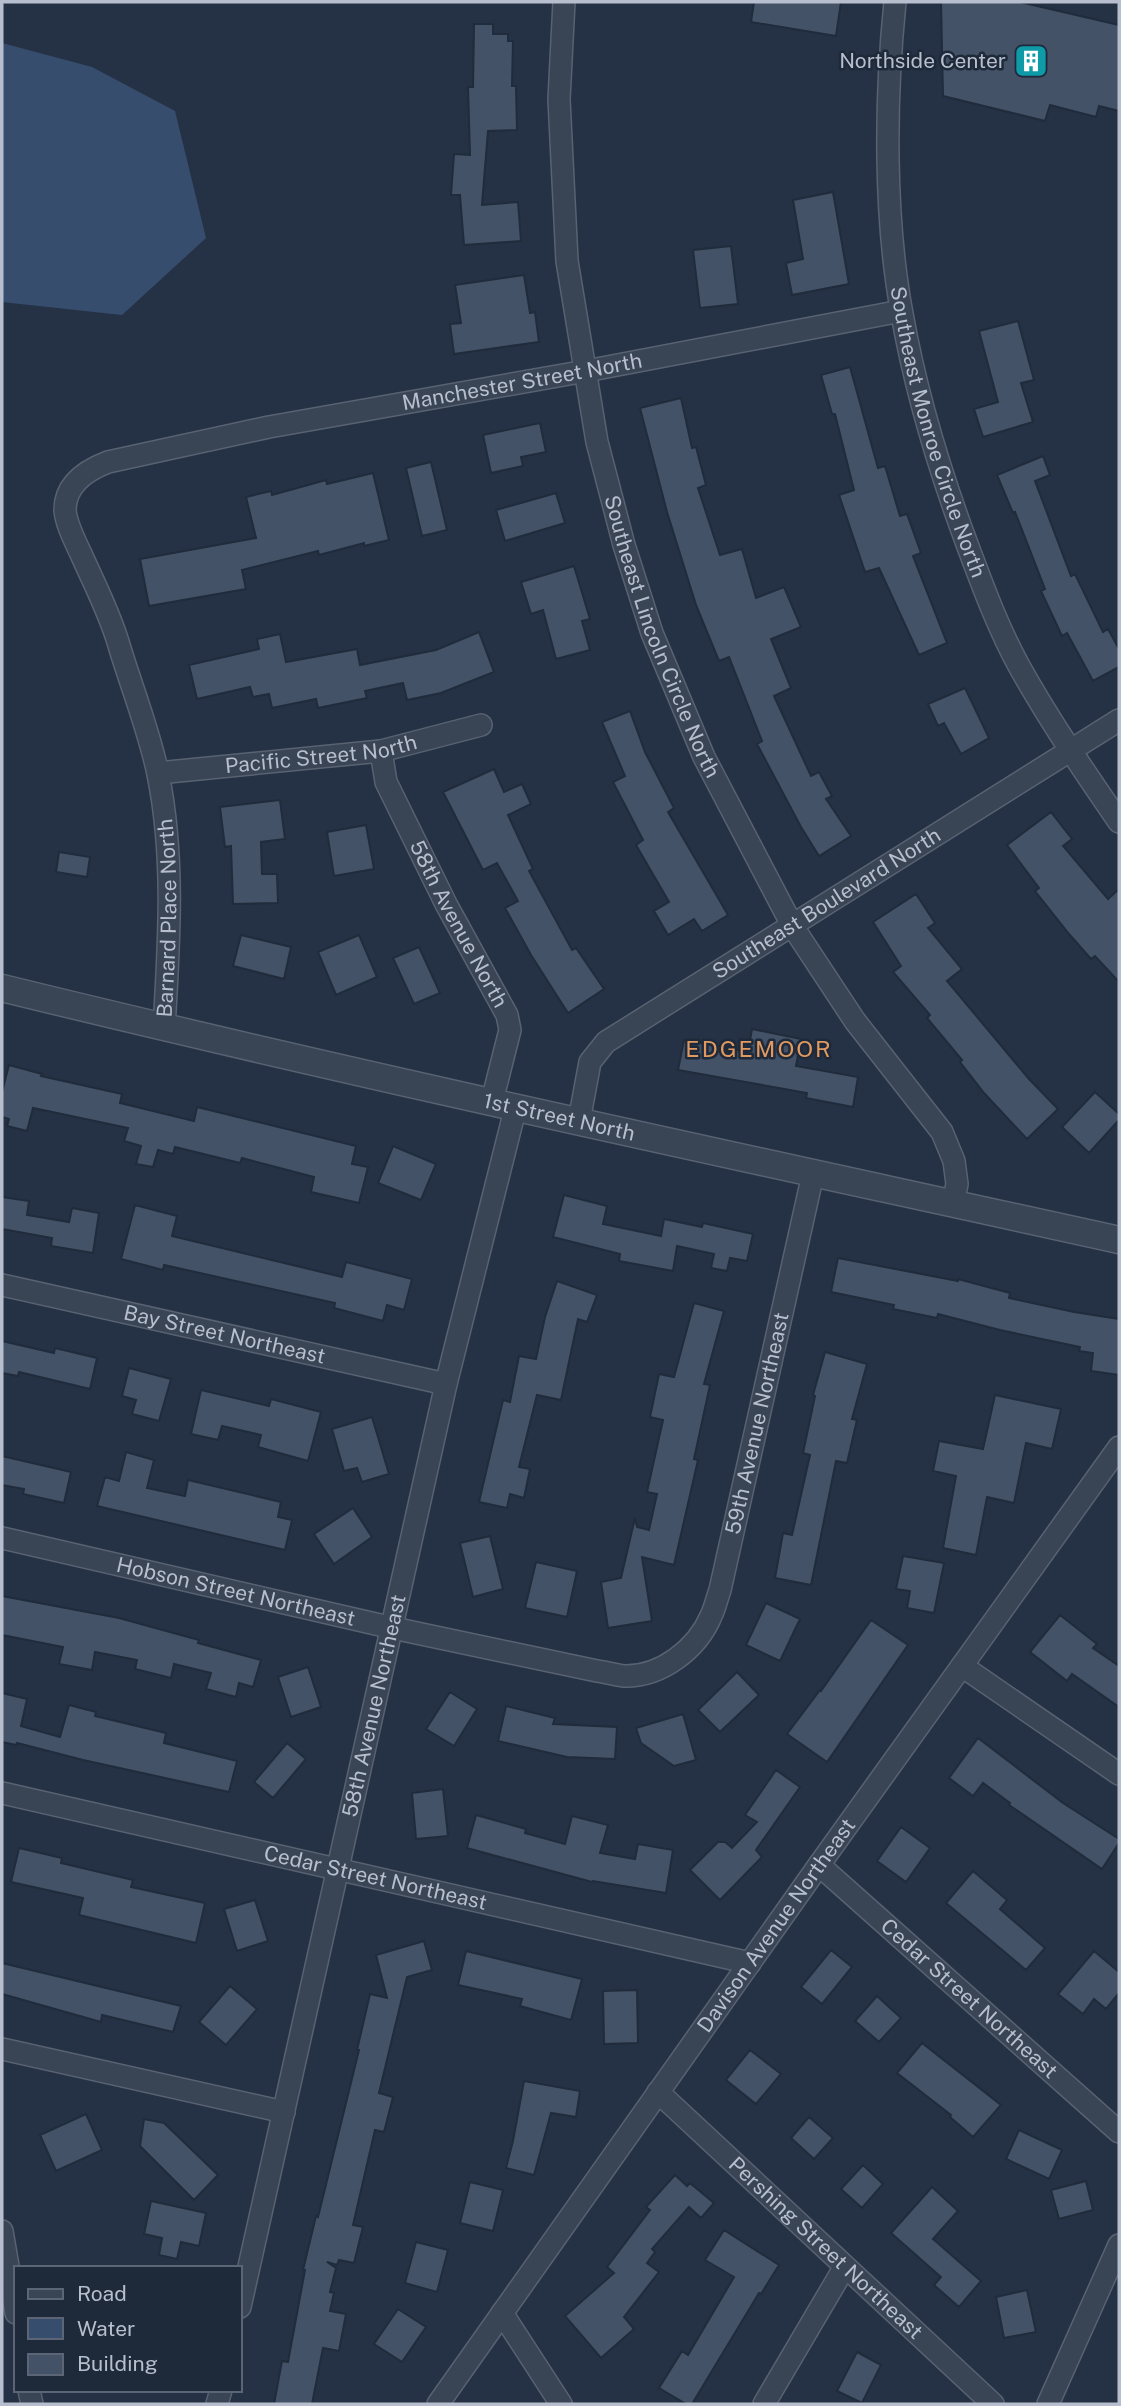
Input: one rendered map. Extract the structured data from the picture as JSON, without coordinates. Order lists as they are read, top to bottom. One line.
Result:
{"streets":{"street":["Manchester Street North","Southeast Monroe Circle North","Southeast Lincoln Circle North","Pacific Street North","Southeast Boulevard North","Barnard Place North","58th Avenue North","1st Street North","Bay Street Northeast","59th Avenue Northeast","Hobson Street Northeast","58th Avenue Northeast","Cedar Street Northeast","Davison Avenue Northeast","Pershing Street Northeast"]},"crossings":[["Manchester Street North","Southeast Monroe Circle North"],["Manchester Street North","Southeast Lincoln Circle North"],["Manchester Street North","Barnard Place North"],["Southeast Monroe Circle North","Southeast Boulevard North"],["Southeast Lincoln Circle North","Southeast Boulevard North"],["Southeast Lincoln Circle North","1st Street North"],["Pacific Street North","Barnard Place North"],["Pacific Street North","58th Avenue North"],["Southeast Boulevard North","1st Street North"],["Barnard Place North","1st Street North"],["58th Avenue North","1st Street North"],["58th Avenue North","58th Avenue Northeast"],["1st Street North","59th Avenue Northeast"],["1st Street North","58th Avenue Northeast"],["Bay Street Northeast","58th Avenue Northeast"],["59th Avenue Northeast","Hobson Street Northeast"],["Hobson Street Northeast","58th Avenue Northeast"],["58th Avenue Northeast","Cedar Street Northeast"],["Cedar Street Northeast","Davison Avenue Northeast"],["Davison Avenue Northeast","Pershing Street Northeast"]],"districts":["EDGEMOOR"],"places":{"building":["Northside Center"]},"legend":["Road","Water","Building"]}
